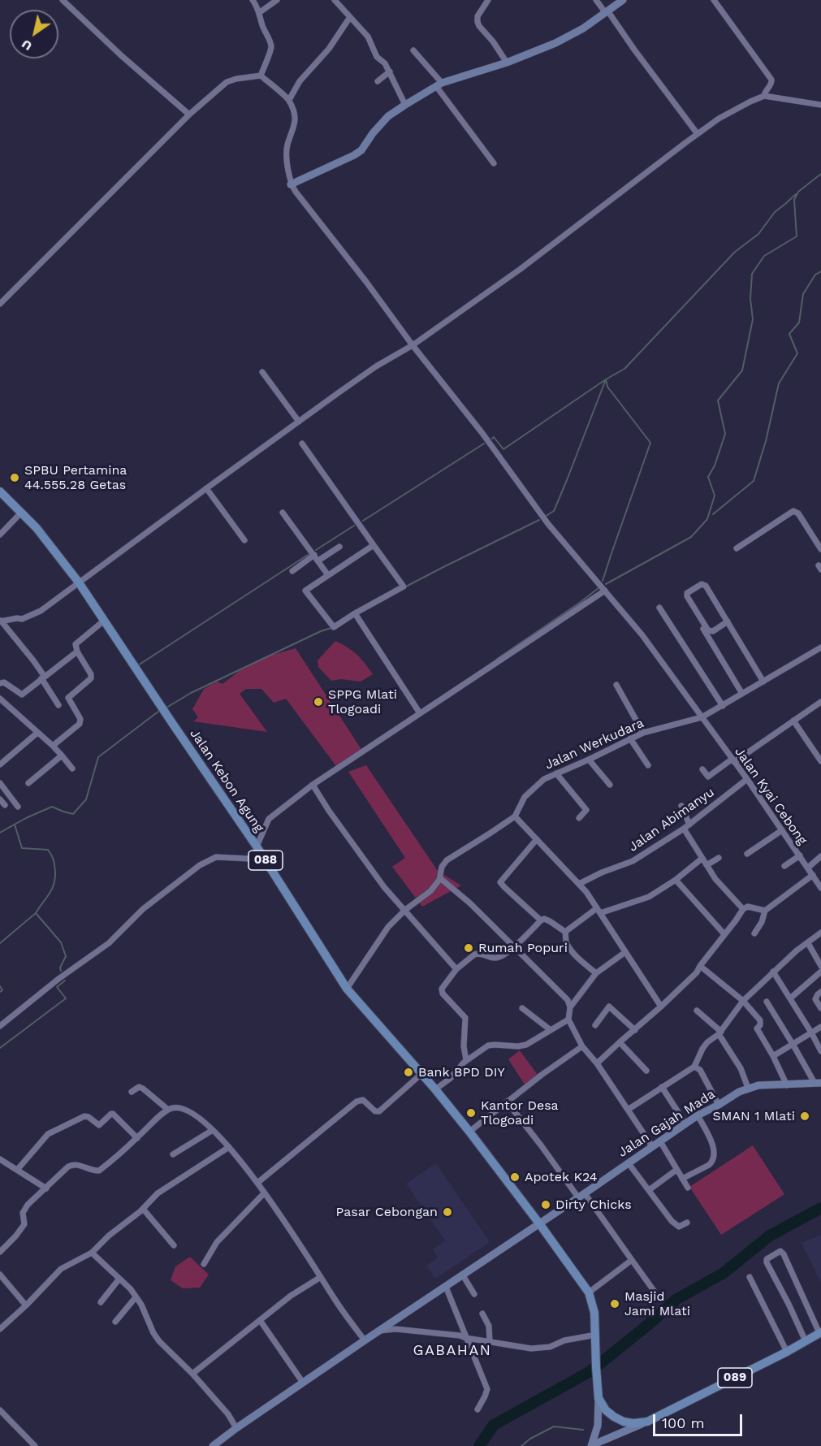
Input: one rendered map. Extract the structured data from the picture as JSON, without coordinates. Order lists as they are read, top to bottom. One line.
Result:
{"streets":{"main road":["Jalan Kebon Agung","088","Jalan Gajah Mada","089"],"street":["Jalan Werkudara","Jalan Kyai Cebong","Jalan Abimanyu"]},"crossings":[["Jalan Werkudara","Jalan Kyai Cebong"],["Jalan Kebon Agung","Jalan Gajah Mada"],["Jalan Kyai Cebong","Jalan Abimanyu"]],"districts":["GABAHAN"],"places":["SPBU Pertamina 44.555.28 Getas","SPPG Mlati Tlogoadi","Rumah Popuri","Bank BPD DIY","Kantor Desa Tlogoadi","SMAN 1 Mlati","Apotek K24","Dirty Chicks","Pasar Cebongan","Masjid Jami Mlati"],"scale_bar":"100 m","north":"bottom left"}
